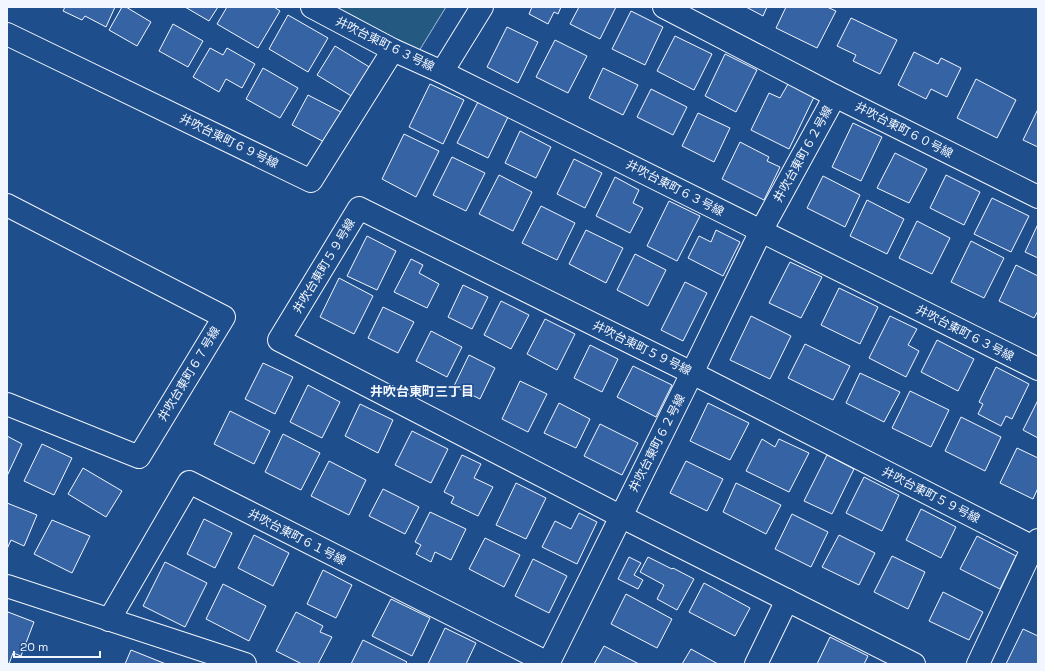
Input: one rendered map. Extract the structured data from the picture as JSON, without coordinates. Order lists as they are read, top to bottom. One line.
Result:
{"streets":{"street":["井吹台東町６３号線","井吹台東町６０号線","井吹台東町６９号線","井吹台東町６２号線","井吹台東町５９号線","井吹台東町６７号線","井吹台東町６１号線"]},"crossings":[["井吹台東町６３号線","井吹台東町６９号線"],["井吹台東町６３号線","井吹台東町６２号線"],["井吹台東町６０号線","井吹台東町６２号線"],["井吹台東町６２号線","井吹台東町５９号線"],["井吹台東町６２号線","井吹台東町６１号線"]],"districts":["井吹台東町三丁目"],"scale_bar":"20 m"}
